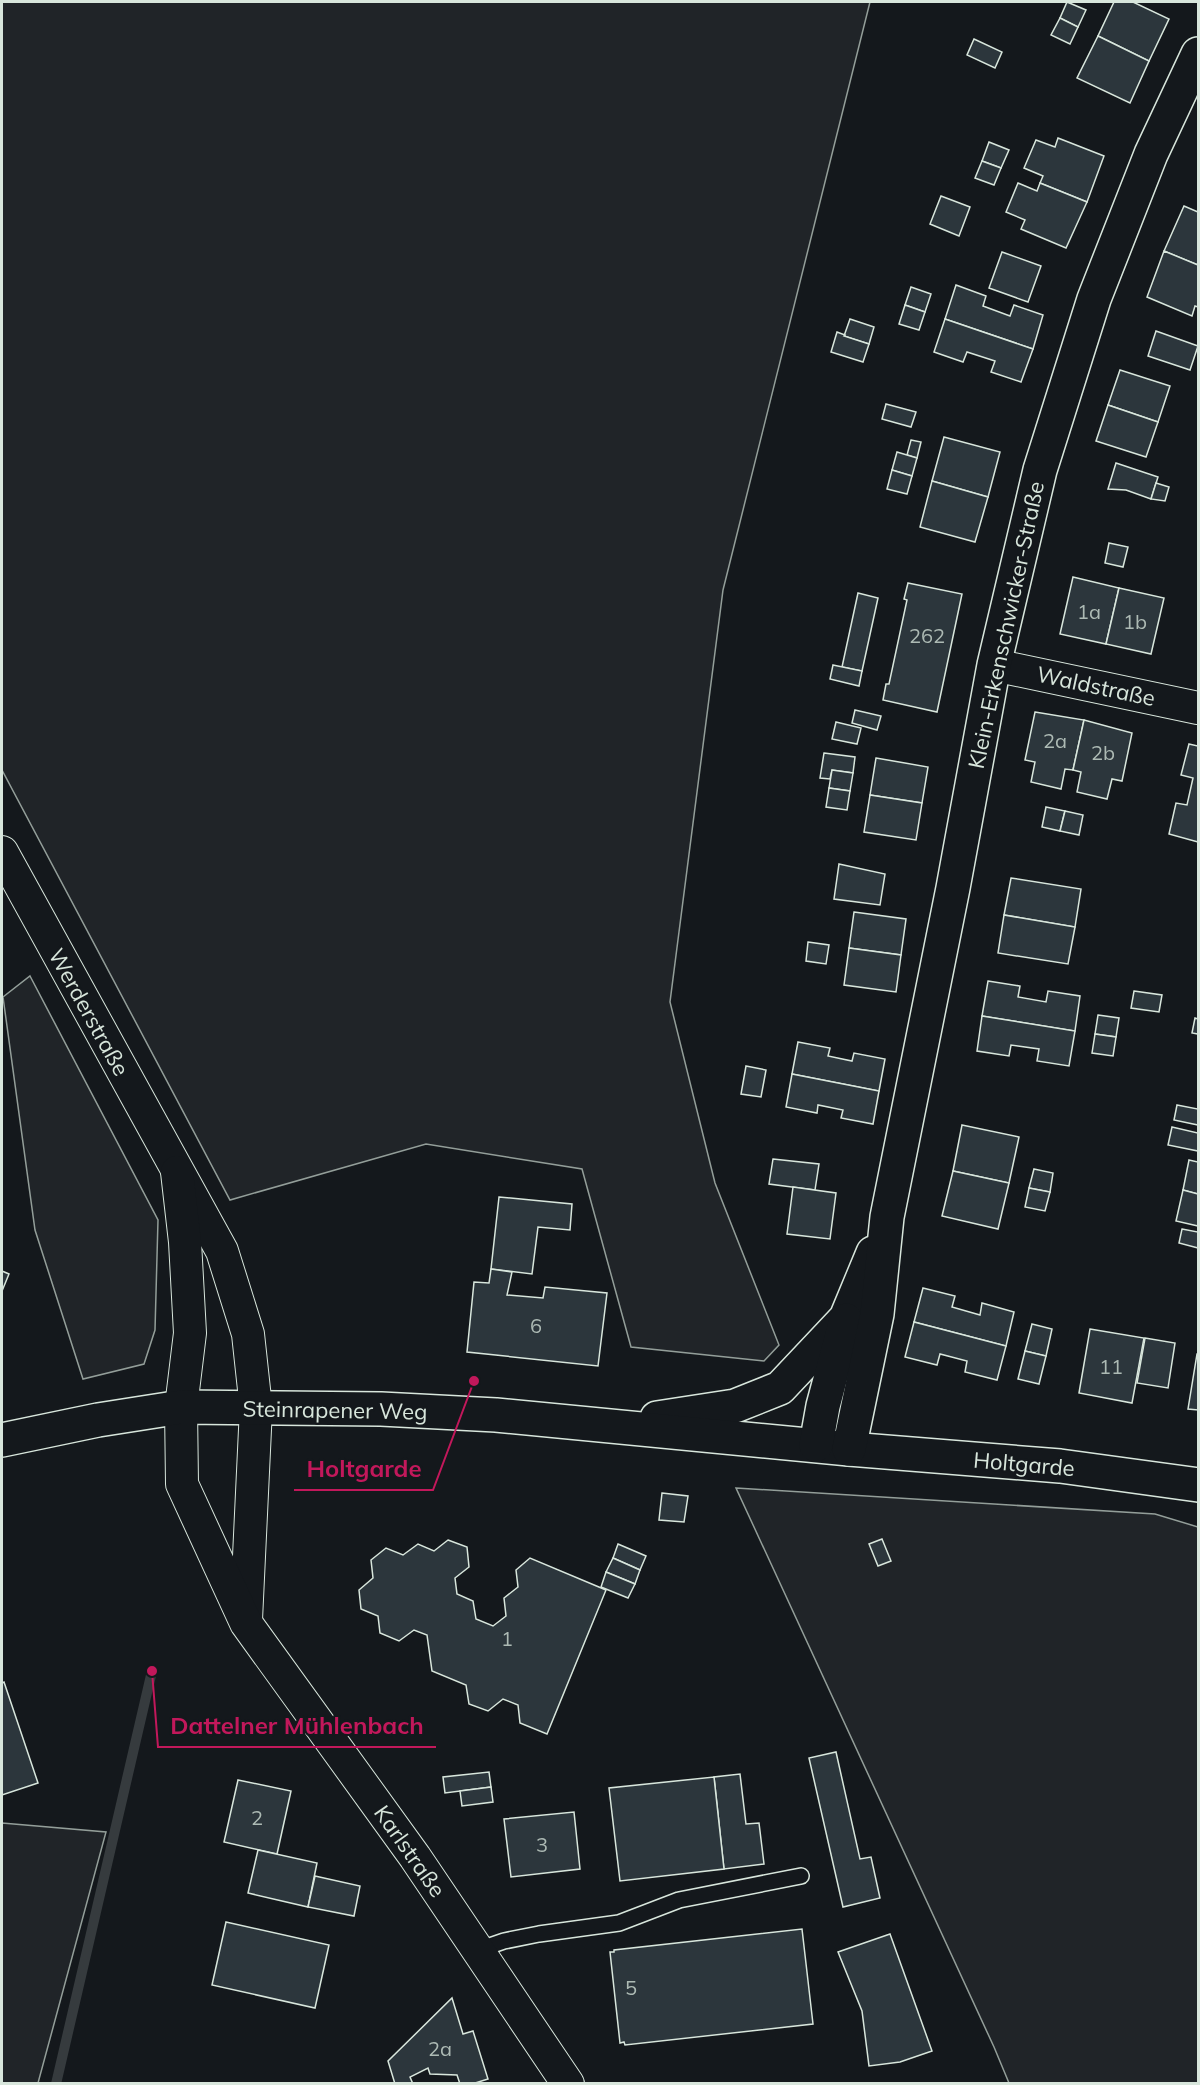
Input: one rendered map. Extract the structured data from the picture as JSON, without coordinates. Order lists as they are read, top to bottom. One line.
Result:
{"streets":{"street":["Klein-Erkenschwicker-Straße","Waldstraße","Werderstraße","Steinrapener Weg","Holtgarde","Karlstraße"]},"crossings":[["Klein-Erkenschwicker-Straße","Waldstraße"],["Klein-Erkenschwicker-Straße","Steinrapener Weg"],["Klein-Erkenschwicker-Straße","Holtgarde"],["Werderstraße","Steinrapener Weg"],["Werderstraße","Karlstraße"],["Steinrapener Weg","Holtgarde"],["Steinrapener Weg","Karlstraße"]],"places":["Holtgarde","Dattelner Mühlenbach"],"house_numbers":["1a","1b","262","2a","2b","6","11","1","2","3","5","2a"]}
